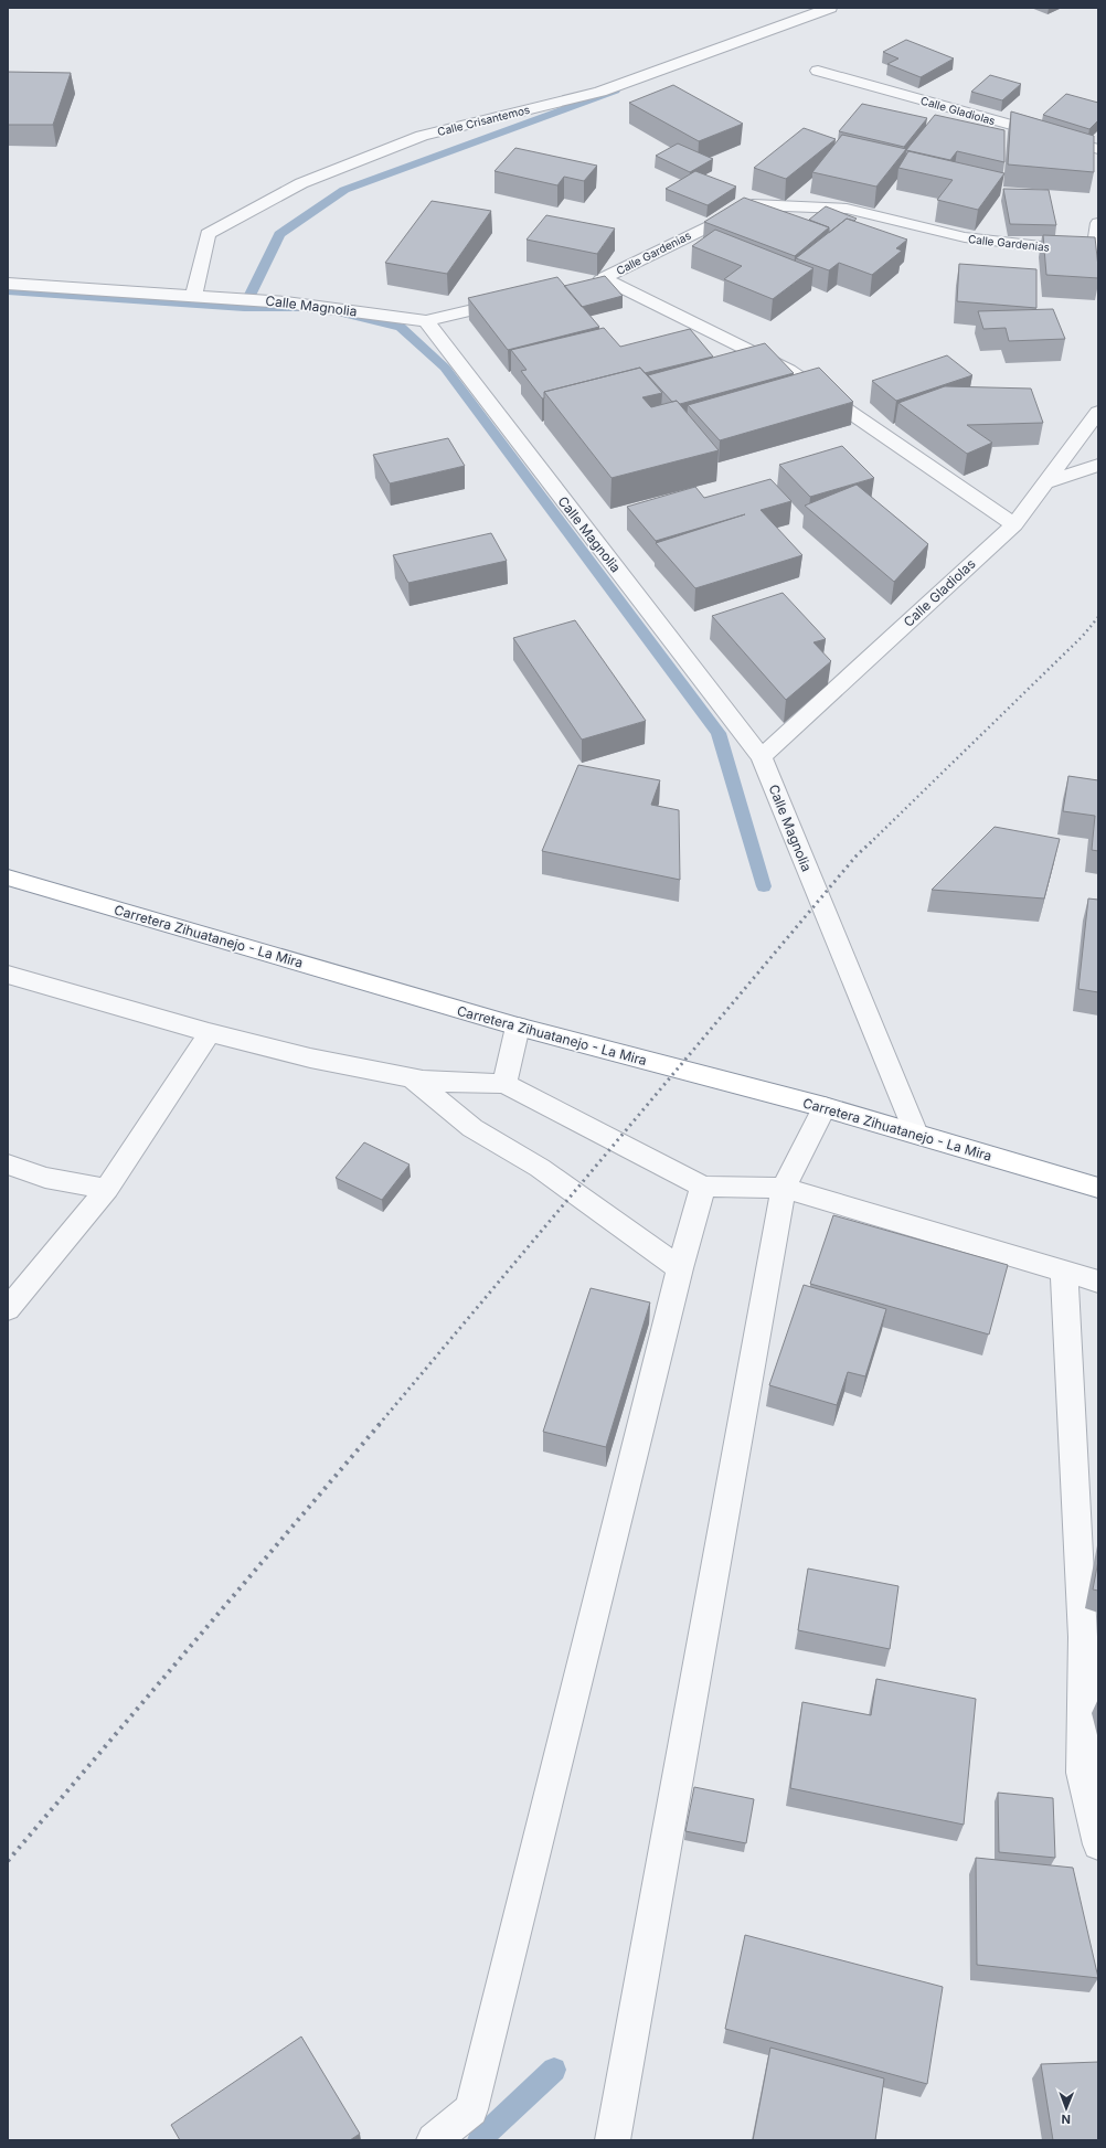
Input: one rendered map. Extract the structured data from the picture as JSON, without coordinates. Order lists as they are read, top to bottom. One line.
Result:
{"streets":{"highway":["Carretera Zihuatanejo - La Mira"],"street":["Calle Gladiolas","Calle Crisantemos","Calle Gardenias","Calle Magnolia"]},"crossings":[["Calle Gladiolas","Calle Gardenias"],["Calle Gladiolas","Calle Magnolia"],["Calle Crisantemos","Calle Magnolia"],["Calle Magnolia","Carretera Zihuatanejo - La Mira"]],"north":"bottom"}
